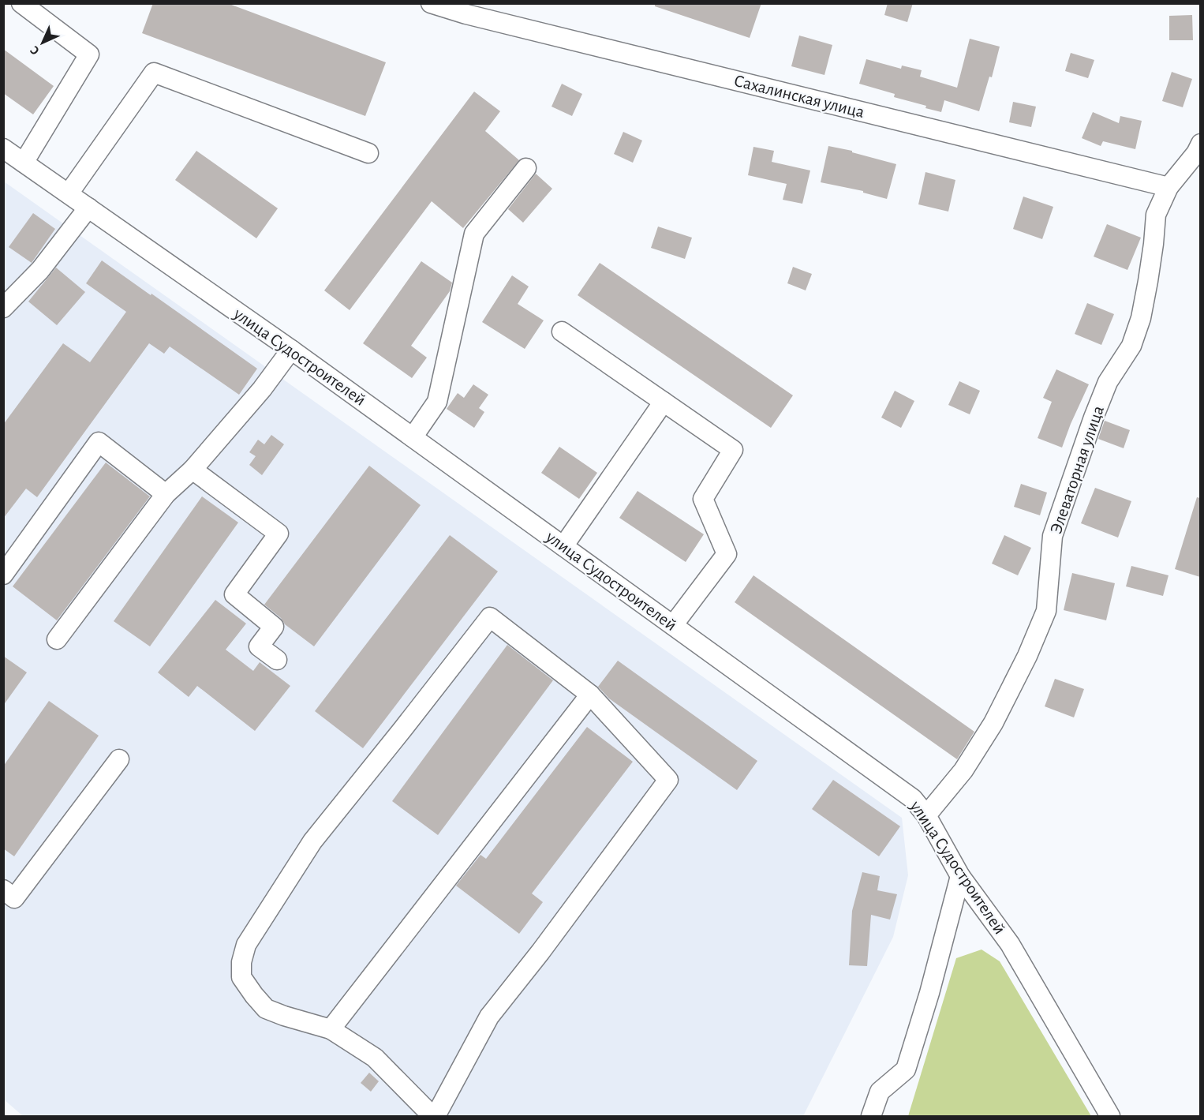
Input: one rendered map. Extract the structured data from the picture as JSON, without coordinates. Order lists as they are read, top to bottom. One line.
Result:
{"streets":{"street":["Сахалинская улица","улица Судостроителей","Элеваторная улица"]},"crossings":[["Сахалинская улица","Элеваторная улица"],["улица Судостроителей","Элеваторная улица"]],"north":"bottom left"}
